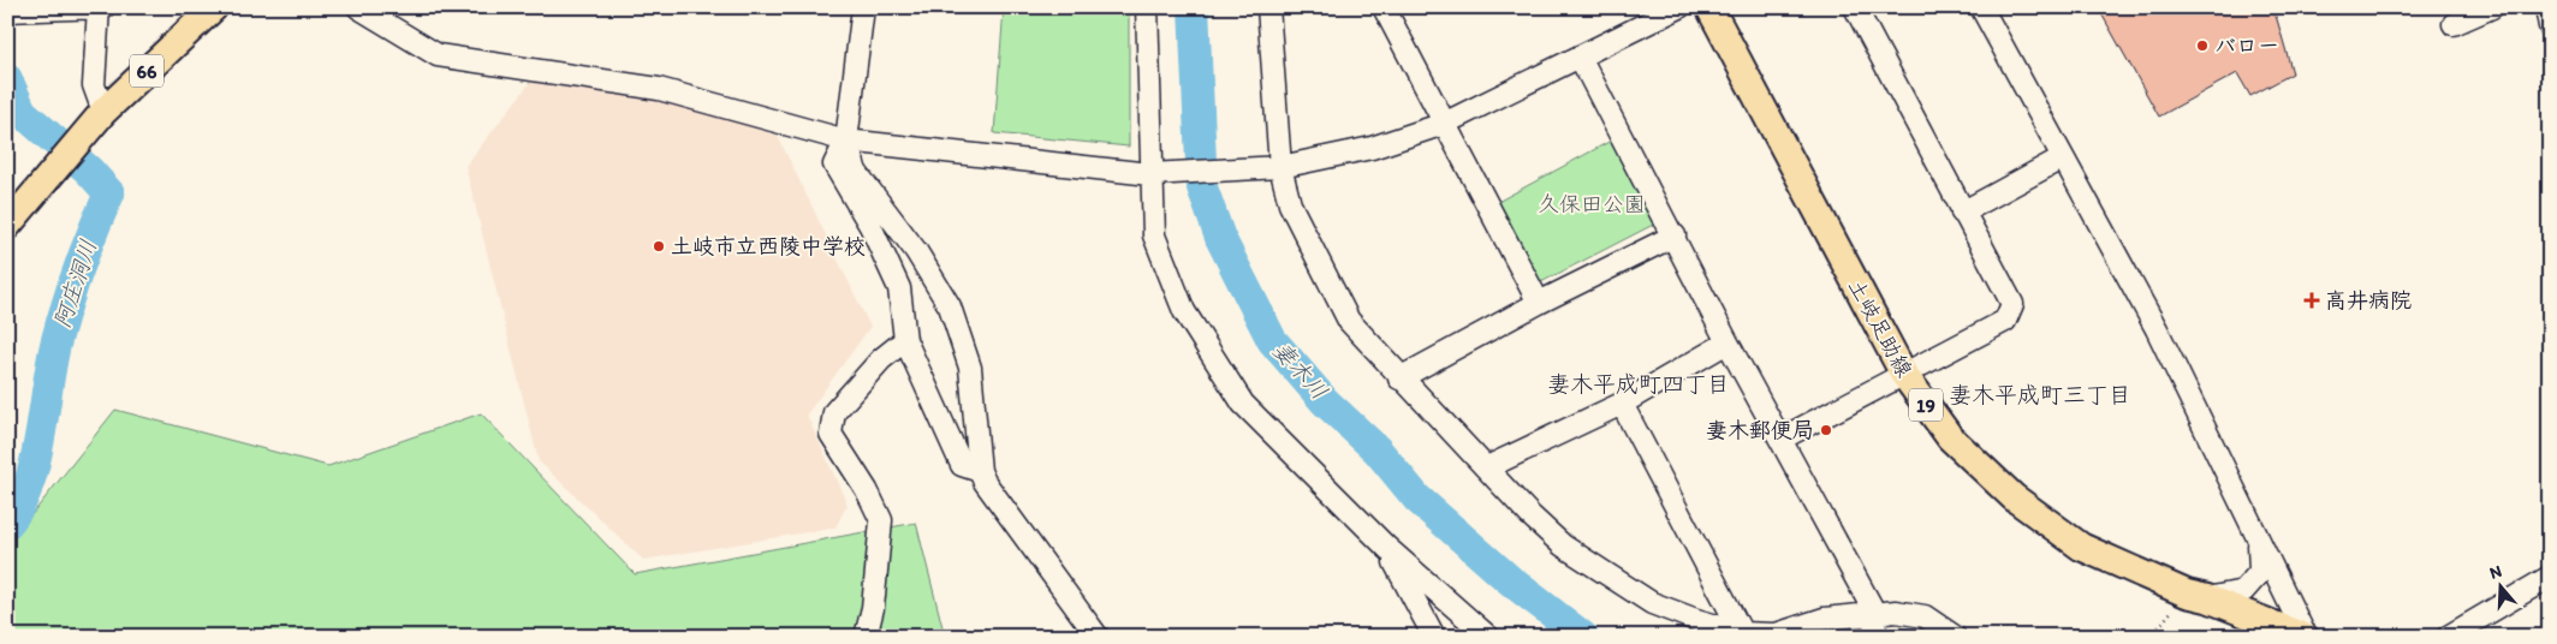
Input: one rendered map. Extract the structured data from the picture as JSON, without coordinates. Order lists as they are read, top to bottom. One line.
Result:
{"streets":{"main road":["66","土岐足助線","19"]},"districts":["妻木平成町四丁目","妻木平成町三丁目"],"water":["阿庄洞川","妻木川"],"parks":["久保田公園"],"places":{"other":["バロー","土岐市立西陵中学校","妻木郵便局"],"health":["高井病院"]},"north":"top"}
